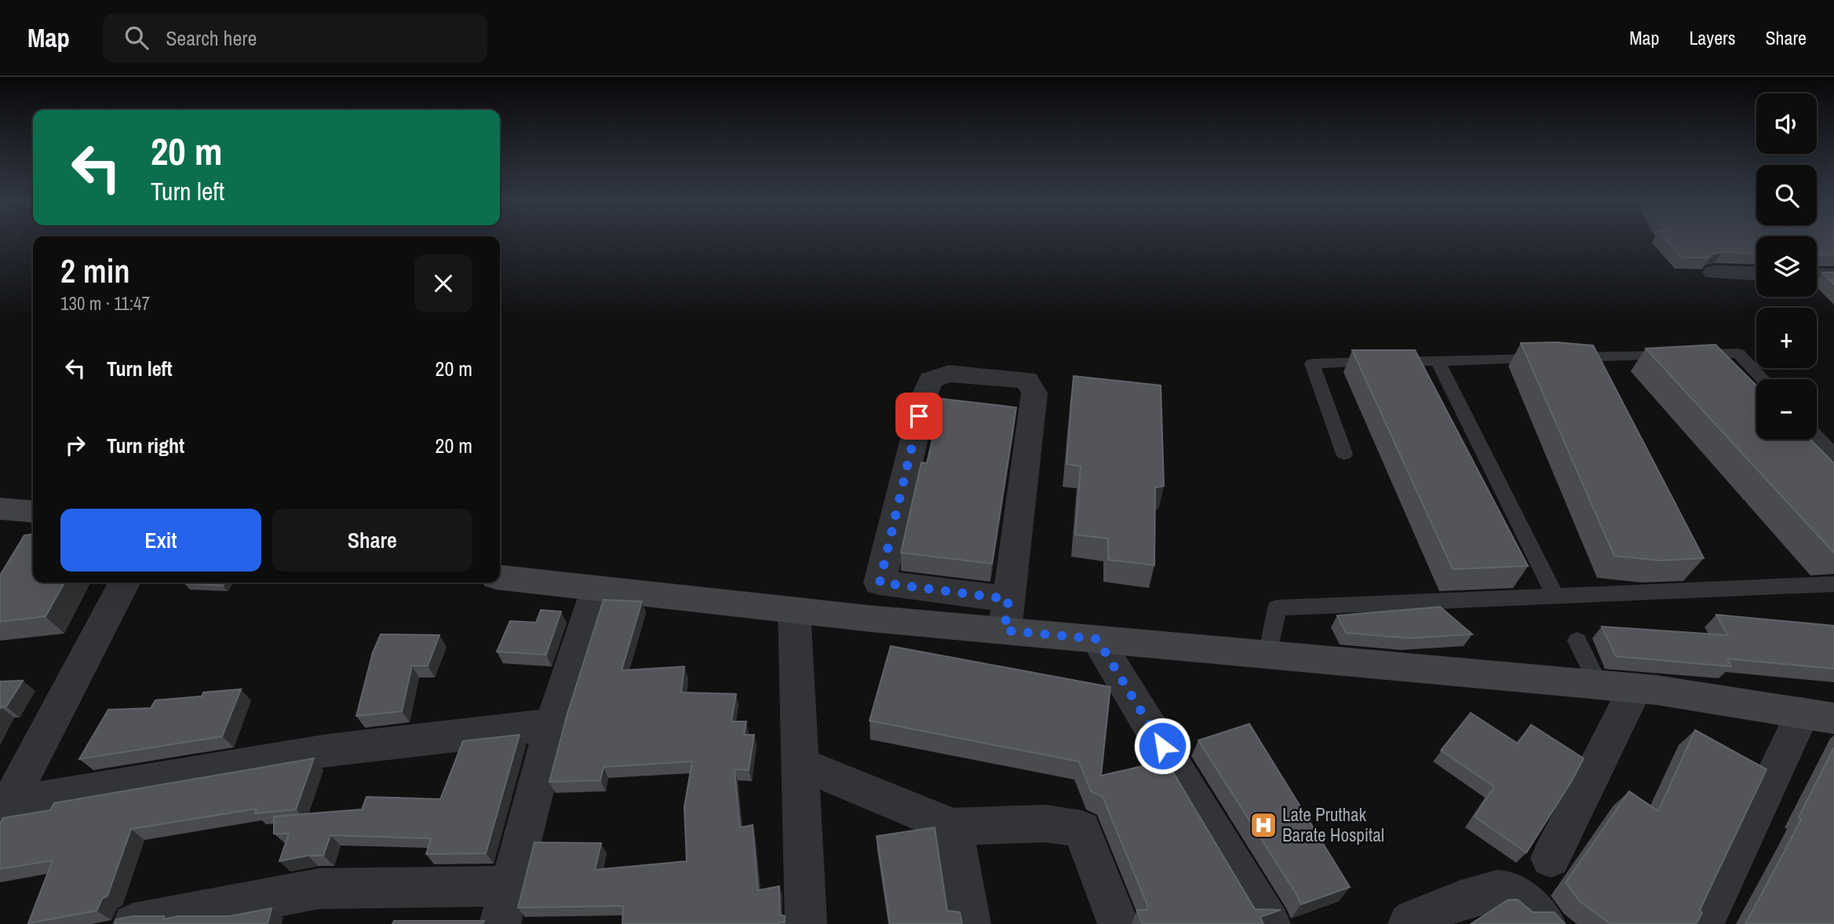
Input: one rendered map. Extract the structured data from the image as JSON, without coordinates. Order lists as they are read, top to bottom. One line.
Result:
{"places":{"hospital":["Late Pruthak Barate Hospital"]},"page":{"header":"Map","search":"Search here","nav":["Map","Layers","Share"],"map_buttons":["+","−"],"turn":["20 m","Turn left"],"heading":["2 min","130 m · 11:47"],"list":[{"name":"Turn left","value":"20 m"},{"name":"Turn right","value":"20 m"}],"buttons":["Exit","Share"]}}
